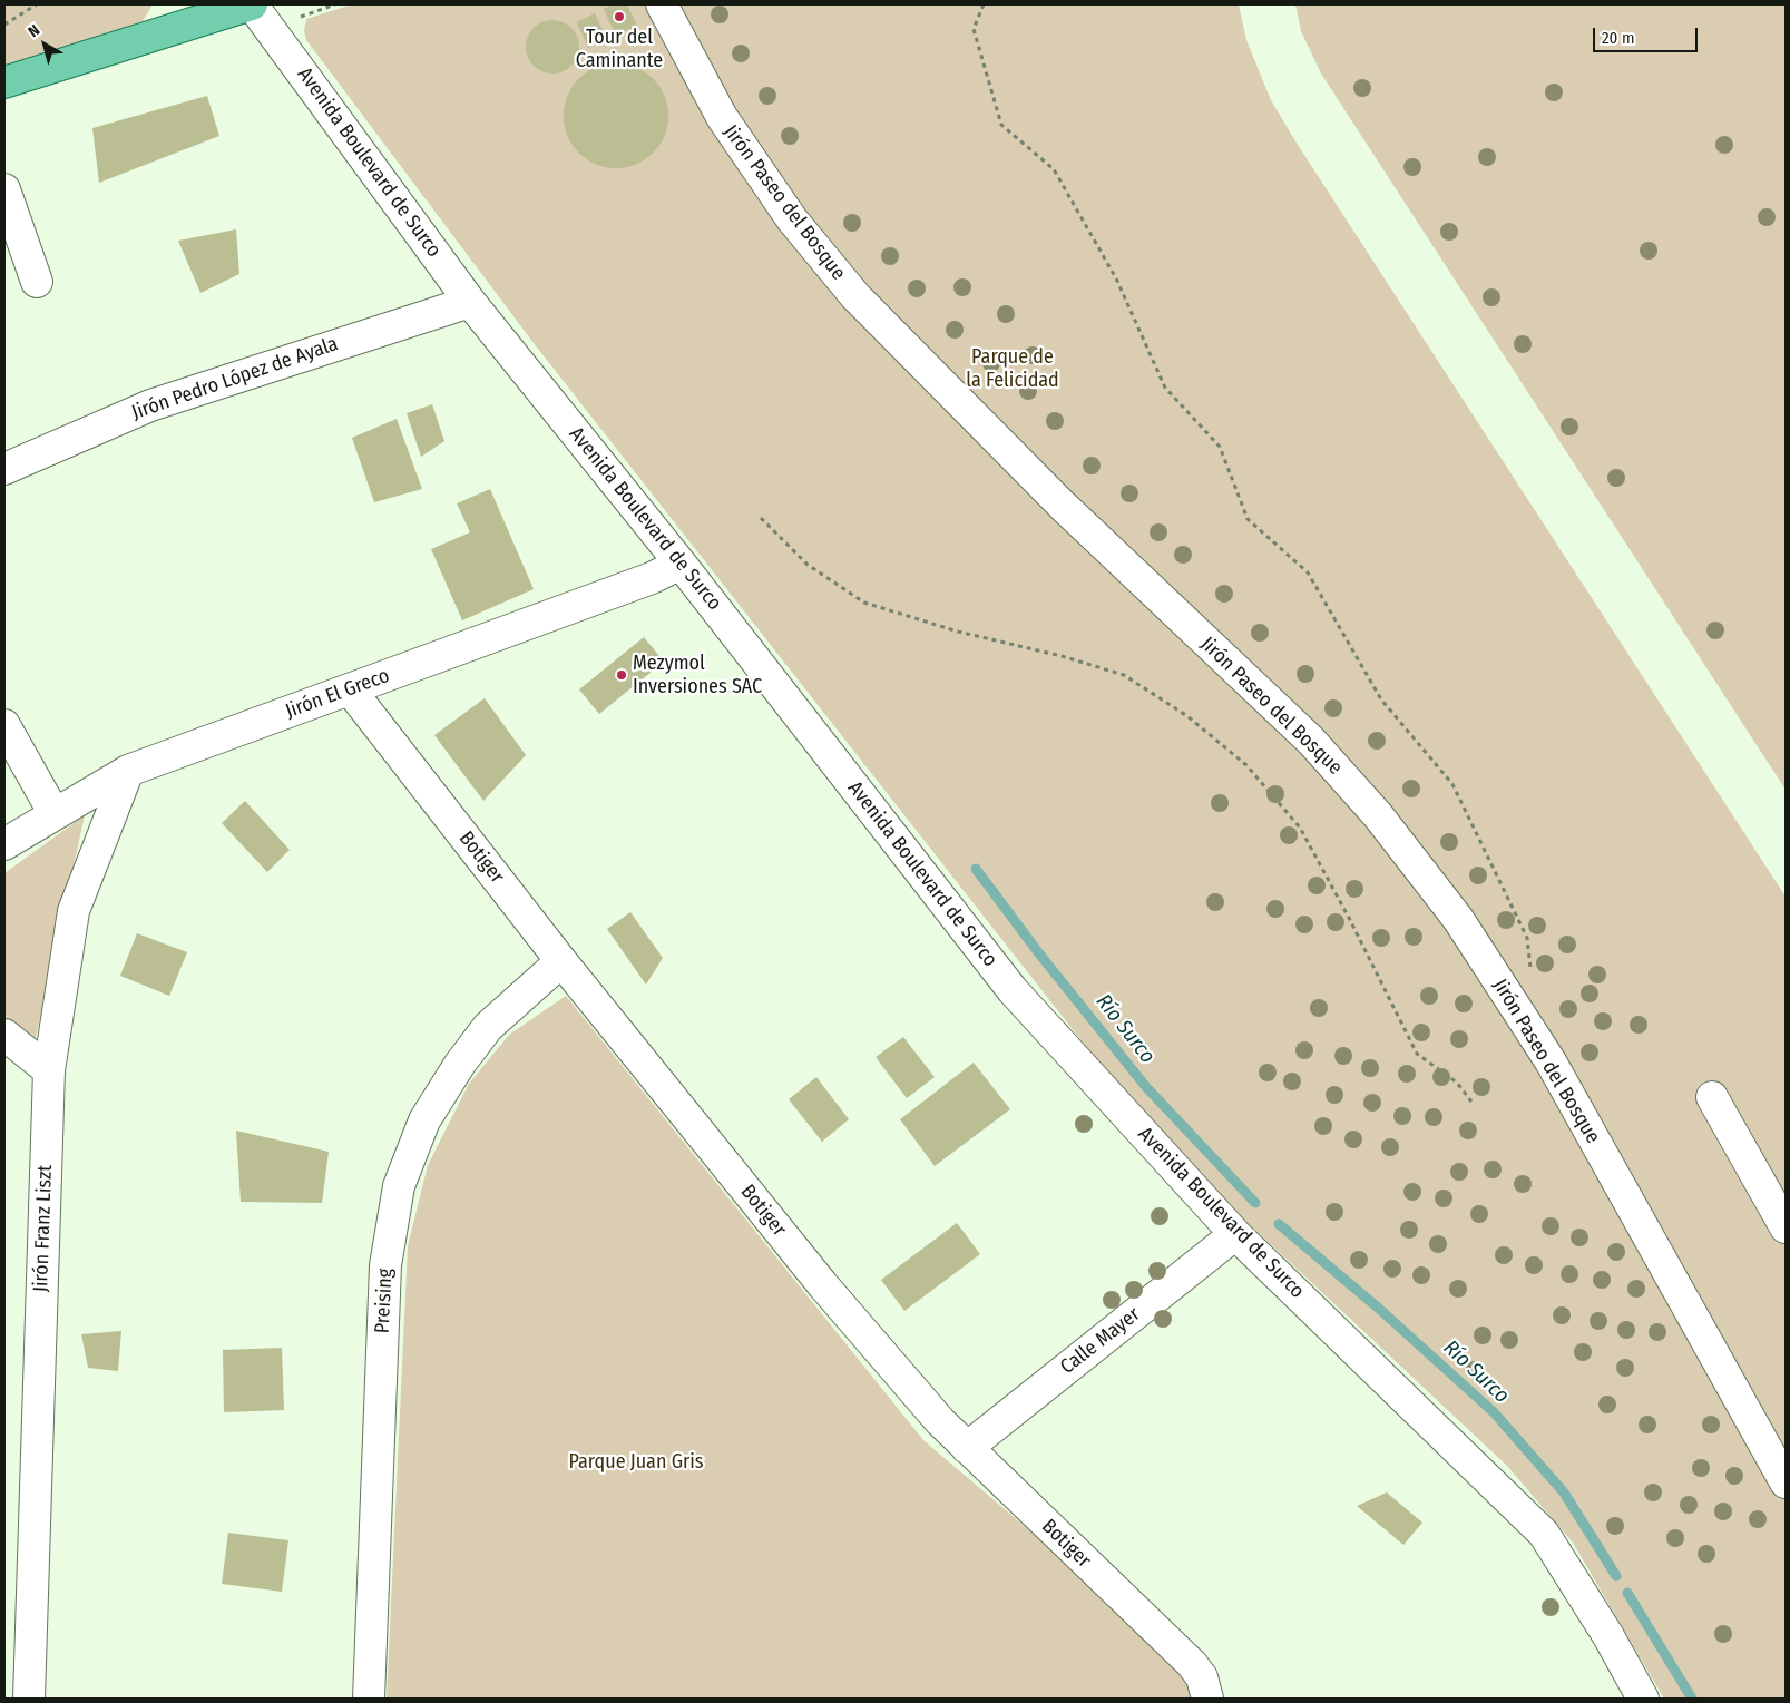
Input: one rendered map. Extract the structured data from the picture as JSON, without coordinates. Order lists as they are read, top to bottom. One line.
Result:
{"streets":{"street":["Avenida Boulevard de Surco","Jirón Paseo del Bosque","Jirón Pedro López de Ayala","Jirón El Greco","Botiger","Jirón Franz Liszt","Preising","Calle Mayer"]},"crossings":[["Avenida Boulevard de Surco","Jirón Pedro López de Ayala"],["Avenida Boulevard de Surco","Jirón El Greco"],["Avenida Boulevard de Surco","Calle Mayer"],["Jirón El Greco","Botiger"],["Jirón El Greco","Jirón Franz Liszt"],["Botiger","Preising"],["Botiger","Calle Mayer"]],"water":["Río Surco"],"parks":["Parque de la Felicidad","Parque Juan Gris"],"places":["Tour del Caminante","Mezymol Inversiones SAC"],"scale_bar":"20 m","north":"top left"}
